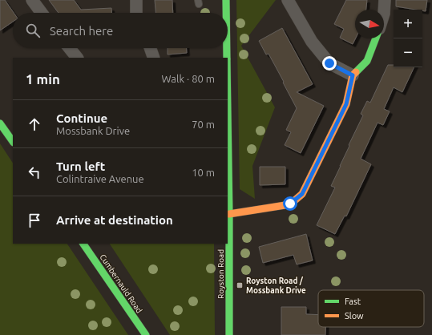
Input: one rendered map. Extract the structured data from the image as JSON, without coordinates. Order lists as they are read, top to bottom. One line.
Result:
{"streets":{"street":["Royston Road","Cumbernauld Road"]},"places":{"transit":["Royston Road / Mossbank Drive"]},"legend":["Fast","Slow"],"north":"right","page":{"map_buttons":["+","−"],"search":"Search here","heading":["1 min","Walk · 80 m"],"list":[["Continue","Mossbank Drive","70 m"],["Turn left","Colintraive Avenue","10 m"],"Arrive at destination"]}}
